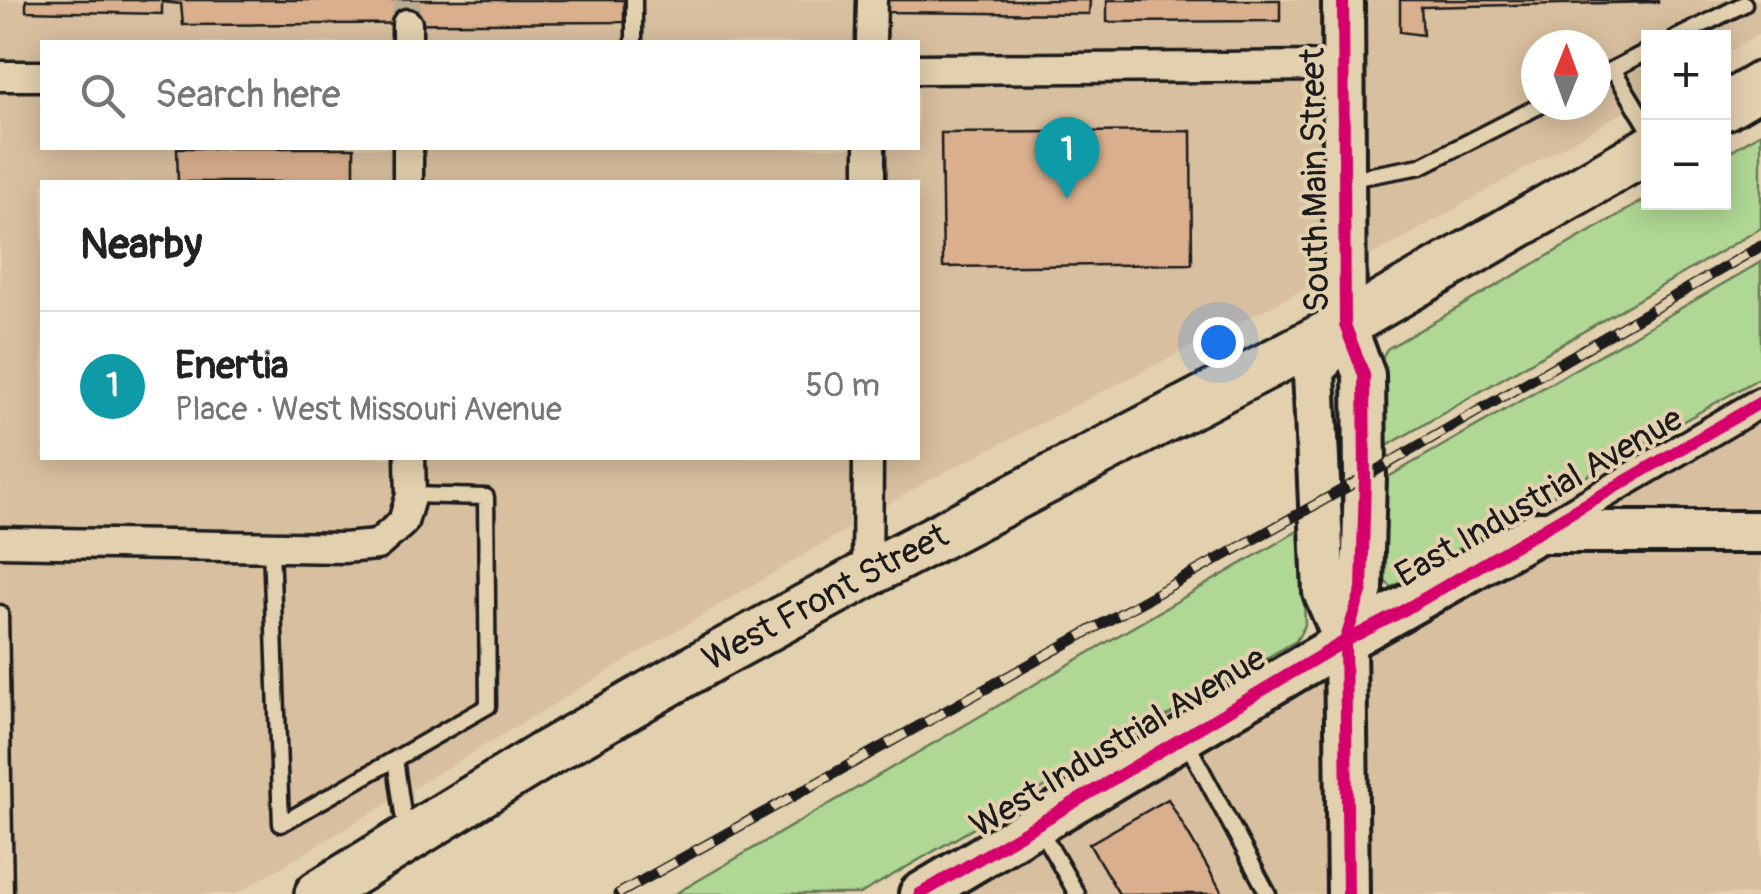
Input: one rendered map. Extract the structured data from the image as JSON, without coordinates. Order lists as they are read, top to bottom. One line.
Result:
{"streets":{"main road":["West Front Street"],"street":["South Main Street","East Industrial Avenue","West Industrial Avenue"]},"crossings":[["South Main Street","East Industrial Avenue"],["South Main Street","West Front Street"],["South Main Street","West Industrial Avenue"],["East Industrial Avenue","West Industrial Avenue"]],"north":"top","page":{"map_buttons":["+","−"],"search":"Search here","pins":"1","heading":"Nearby","list":[{"mark":"1","name":"Enertia","note":"Place · West Missouri Avenue","value":"50 m"}]}}
